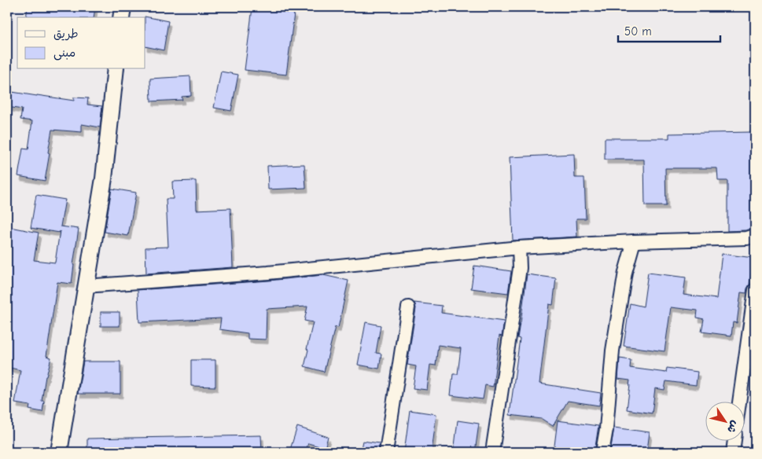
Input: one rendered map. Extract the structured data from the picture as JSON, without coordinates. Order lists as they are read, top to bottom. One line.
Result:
{"legend":["طريق","مبنى"],"scale_bar":"50 m","north":"bottom right"}
